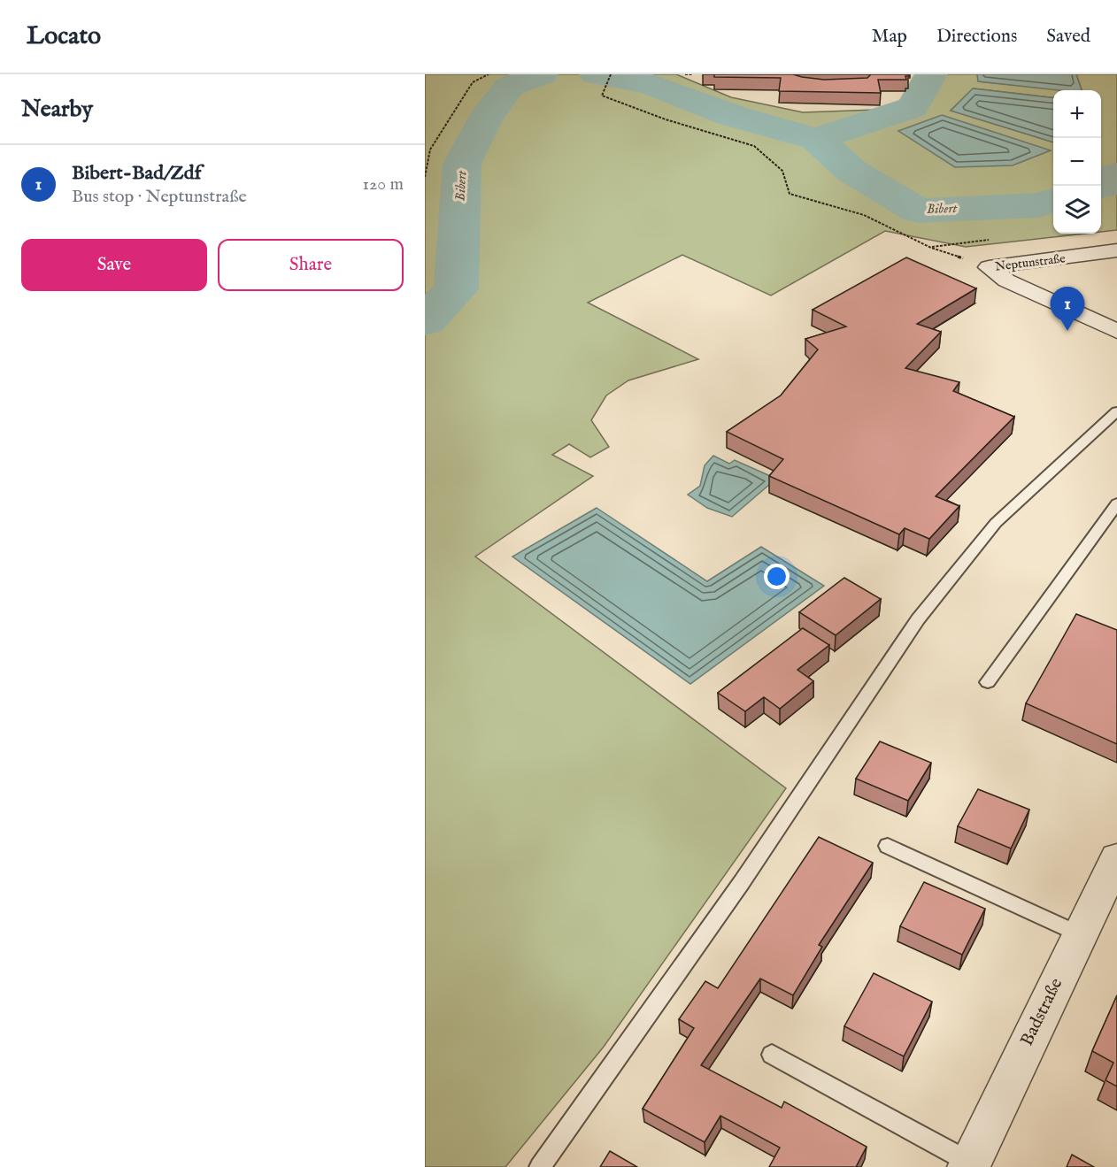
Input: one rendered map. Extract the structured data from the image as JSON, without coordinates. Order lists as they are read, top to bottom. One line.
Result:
{"streets":{"street":["Neptunstraße","Badstraße"]},"water":["Bibert"],"page":{"header":"Locato","nav":["Map","Directions","Saved"],"heading":"Nearby","map_buttons":["+","−"],"list":[{"mark":"1","name":"Bibert-Bad/Zdf","note":"Bus stop · Neptunstraße","value":"120 m"}],"buttons":["Save","Share"],"pins":"1"}}
